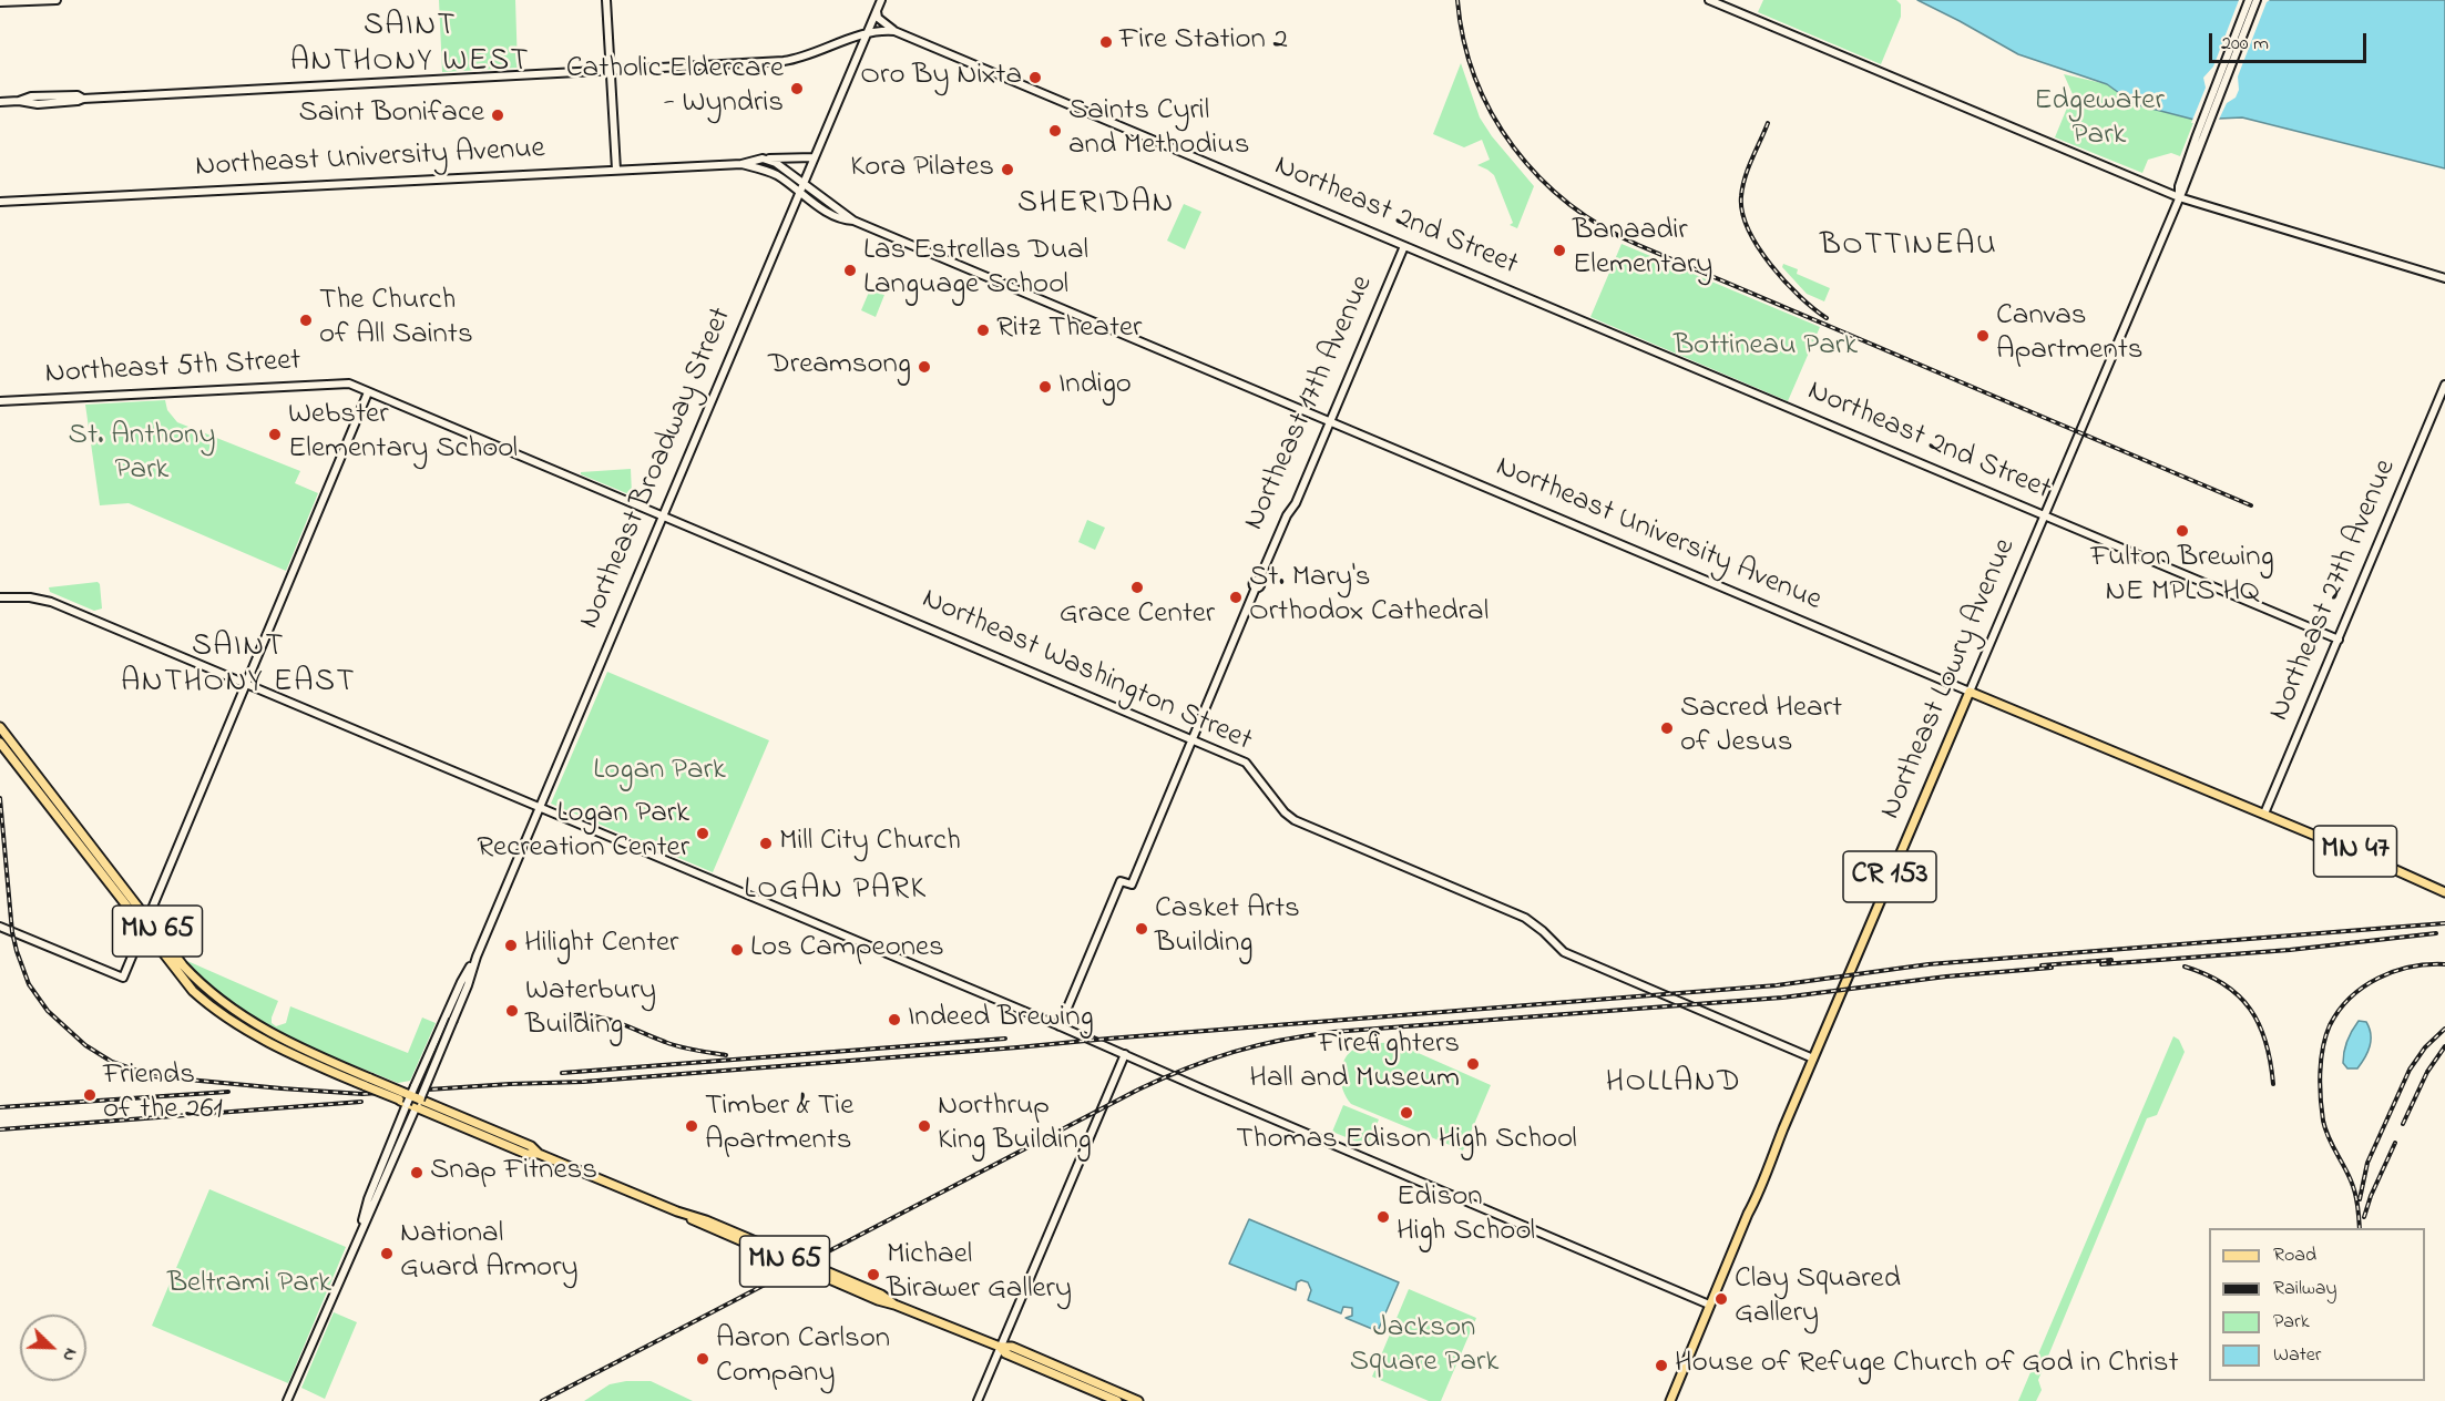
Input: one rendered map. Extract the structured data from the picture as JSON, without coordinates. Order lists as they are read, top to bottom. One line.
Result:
{"streets":{"main road":["Northeast University Avenue","Northeast Lowry Avenue","MN 47","CR 153","MN 65"],"street":["Northeast 2nd Street","Northeast 5th Street","Northeast 17th Avenue","Northeast Broadway Street","Northeast 27th Avenue","Northeast Washington Street"]},"crossings":[["Northeast University Avenue","Northeast 17th Avenue"],["Northeast University Avenue","Northeast Broadway Street"],["Northeast University Avenue","Northeast 27th Avenue"],["Northeast University Avenue","Northeast Lowry Avenue"],["Northeast 2nd Street","Northeast 17th Avenue"],["Northeast 2nd Street","Northeast Broadway Street"],["Northeast 2nd Street","Northeast 27th Avenue"],["Northeast 2nd Street","Northeast Lowry Avenue"],["Northeast 5th Street","Northeast Washington Street"],["Northeast 17th Avenue","Northeast Washington Street"],["Northeast Broadway Street","Northeast Washington Street"],["Northeast Broadway Street","MN 65"],["Northeast Washington Street","Northeast Lowry Avenue"],["Northeast Lowry Avenue","CR 153"]],"districts":["SAINT ANTHONY WEST","SHERIDAN","BOTTINEAU","SAINT ANTHONY EAST","LOGAN PARK","HOLLAND"],"parks":["Edgewater Park","Bottineau Park","St. Anthony Park","Logan Park","Beltrami Park","Jackson Square Park"],"places":["Fire Station 2","Oro By Nixta","Catholic Eldercare - Wyndris","Saint Boniface","Saints Cyril and Methodius","Kora Pilates","Banaadir Elementary","Las Estrellas Dual Language School","The Church of All Saints","Ritz Theater","Canvas Apartments","Dreamsong","Indigo","Webster Elementary School","Fulton Brewing NE MPLS HQ","Grace Center","St. Mary's Orthodox Cathedral","Sacred Heart of Jesus","Logan Park Recreation Center","Mill City Church","Casket Arts Building","Hilight Center","Los Campeones","Waterbury Building","Indeed Brewing","Firefighters Hall and Museum","Friends of the 261","Thomas Edison High School","Timber & Tie Apartments","Northrup King Building","Snap Fitness","Edison High School","National Guard Armory","Michael Birawer Gallery","Clay Squared Gallery","Aaron Carlson Company","House of Refuge Church of God in Christ"],"legend":["Road","Railway","Park","Water"],"scale_bar":"200 m","north":"bottom right"}
